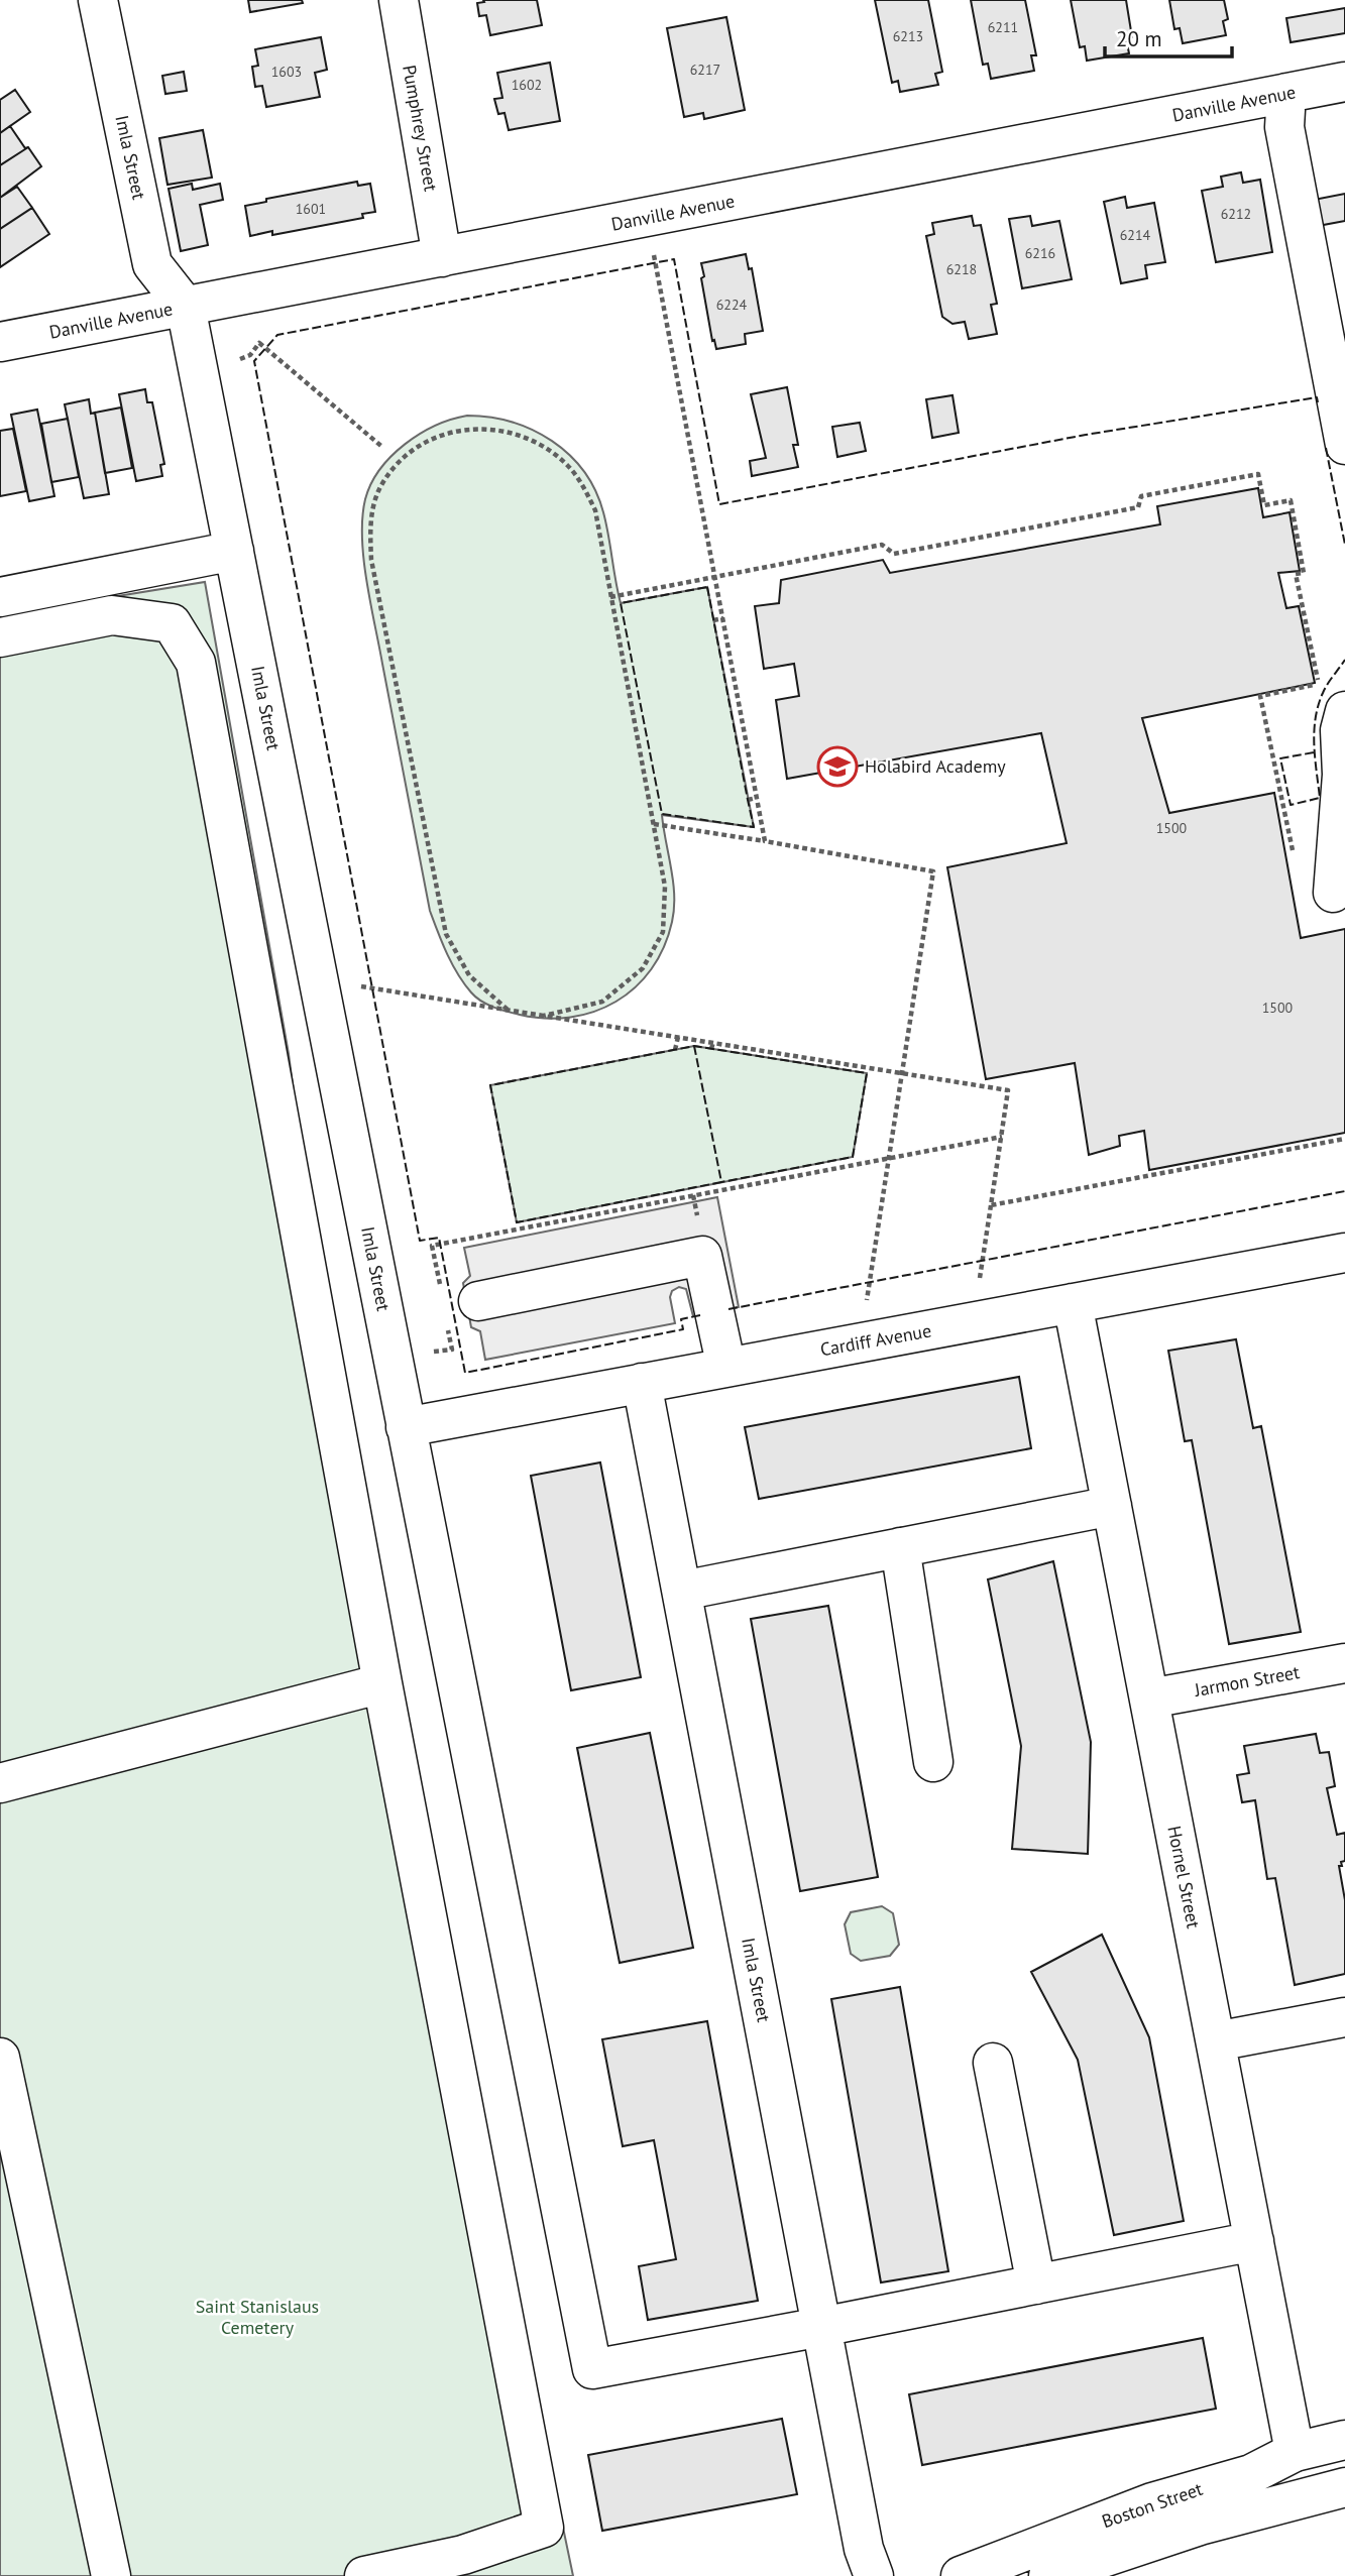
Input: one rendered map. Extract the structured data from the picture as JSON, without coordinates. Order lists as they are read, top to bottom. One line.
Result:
{"streets":{"street":["Danville Avenue","Pumphrey Street","Imla Street","Cardiff Avenue","Jarmon Street","Hornel Street","Boston Street"]},"crossings":[["Danville Avenue","Pumphrey Street"],["Danville Avenue","Imla Street"],["Imla Street","Cardiff Avenue"],["Cardiff Avenue","Hornel Street"],["Jarmon Street","Hornel Street"],["Hornel Street","Boston Street"]],"parks":["Saint Stanislaus Cemetery"],"places":{"school or university":["Holabird Academy"]},"house_numbers":["6211","6213","6217","1603","1602","1601","6212","6214","6216","6218","6224","1500","1500"],"scale_bar":"20 m"}
